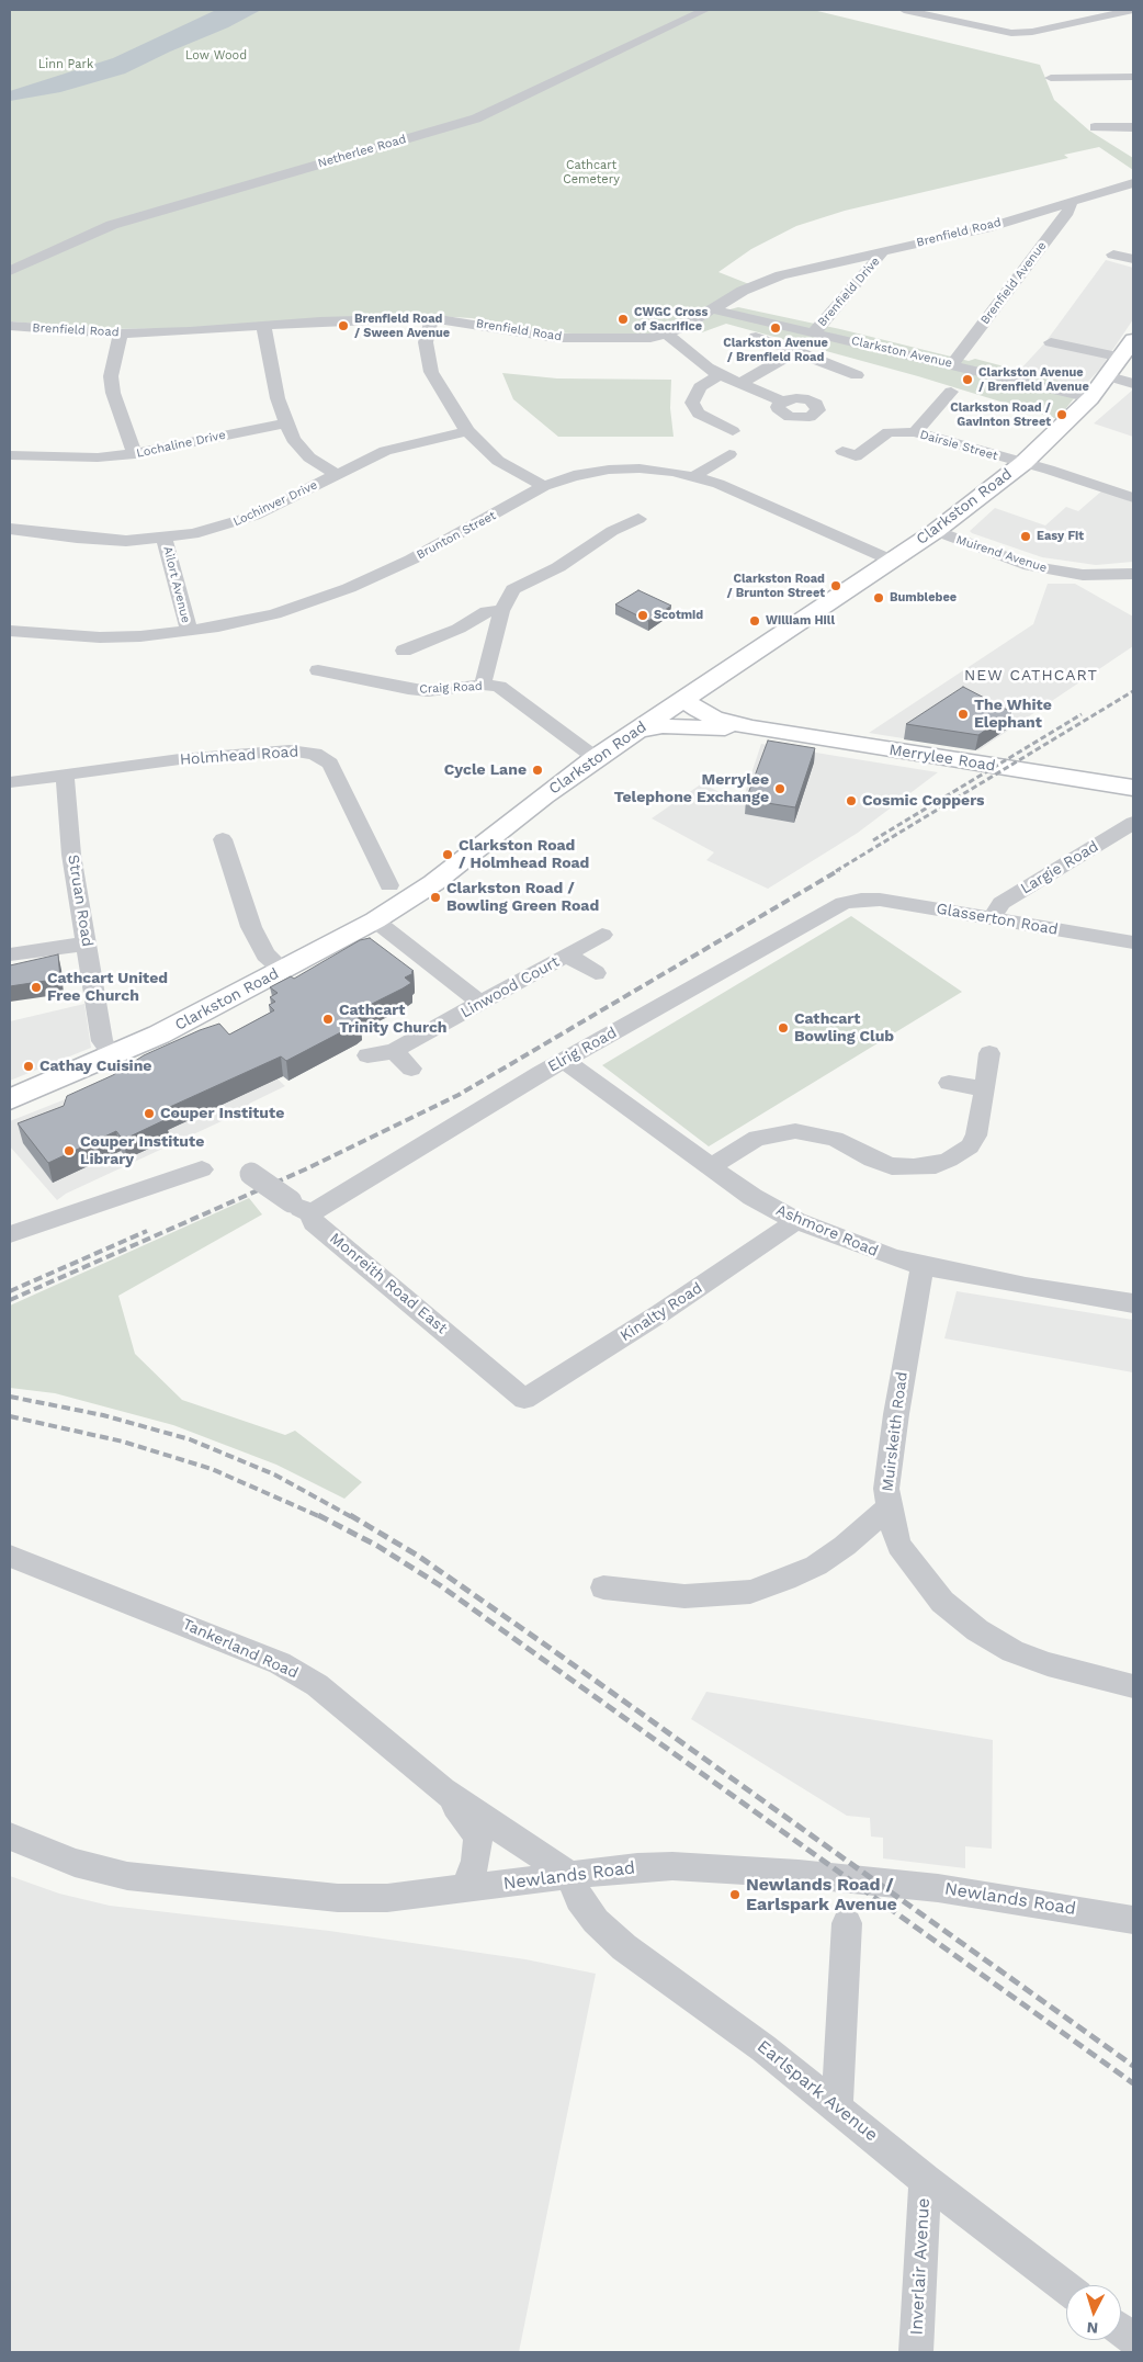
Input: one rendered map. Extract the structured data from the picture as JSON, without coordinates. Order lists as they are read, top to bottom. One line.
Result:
{"streets":{"main road":["Clarkston Road","Merrylee Road"],"street":["Netherlee Road","Brenfield Road","Brenfield Avenue","Brenfield Drive","Clarkston Avenue","Lochaline Drive","Dairsie Street","Lochinver Drive","Brunton Street","Muirend Avenue","Ailort Avenue","Craig Road","Holmhead Road","Largie Road","Struan Road","Glasserton Road","Linwood Court","Elrig Road","Ashmore Road","Monreith Road East","Kinalty Road","Muirskeith Road","Tankerland Road","Newlands Road","Earlspark Avenue","Inverlair Avenue"]},"crossings":[["Brenfield Road","Brenfield Avenue"],["Brenfield Road","Brenfield Drive"],["Brenfield Road","Clarkston Avenue"],["Brenfield Avenue","Clarkston Avenue"],["Brenfield Drive","Clarkston Avenue"],["Clarkston Avenue","Clarkston Road"],["Dairsie Street","Clarkston Road"],["Lochinver Drive","Ailort Avenue"],["Clarkston Road","Brunton Street"],["Clarkston Road","Muirend Avenue"],["Clarkston Road","Craig Road"],["Clarkston Road","Merrylee Road"],["Clarkston Road","Struan Road"],["Brunton Street","Ailort Avenue"],["Holmhead Road","Struan Road"],["Largie Road","Glasserton Road"],["Glasserton Road","Elrig Road"],["Elrig Road","Ashmore Road"],["Elrig Road","Monreith Road East"],["Ashmore Road","Kinalty Road"],["Ashmore Road","Muirskeith Road"],["Monreith Road East","Kinalty Road"],["Tankerland Road","Newlands Road"],["Tankerland Road","Earlspark Avenue"],["Newlands Road","Earlspark Avenue"],["Earlspark Avenue","Inverlair Avenue"]],"districts":["NEW CATHCART"],"parks":["Low Wood","Linn Park","Cathcart Cemetery"],"places":["CWGC Cross of Sacrifice","Brenfield Road / Sween Avenue","Clarkston Avenue / Brenfield Road","Clarkston Avenue / Brenfield Avenue","Clarkston Road / Gavinton Street","Easy Fit","Clarkston Road / Brunton Street","Bumblebee","Scotmid","William Hill","The White Elephant","Cycle Lane","Merrylee Telephone Exchange","Cosmic Coppers","Clarkston Road / Holmhead Road","Clarkston Road / Bowling Green Road","Cathcart United Free Church","Cathcart Trinity Church","Cathcart Bowling Club","Cathay Cuisine","Couper Institute","Couper Institute Library","Newlands Road / Earlspark Avenue"],"north":"bottom"}
